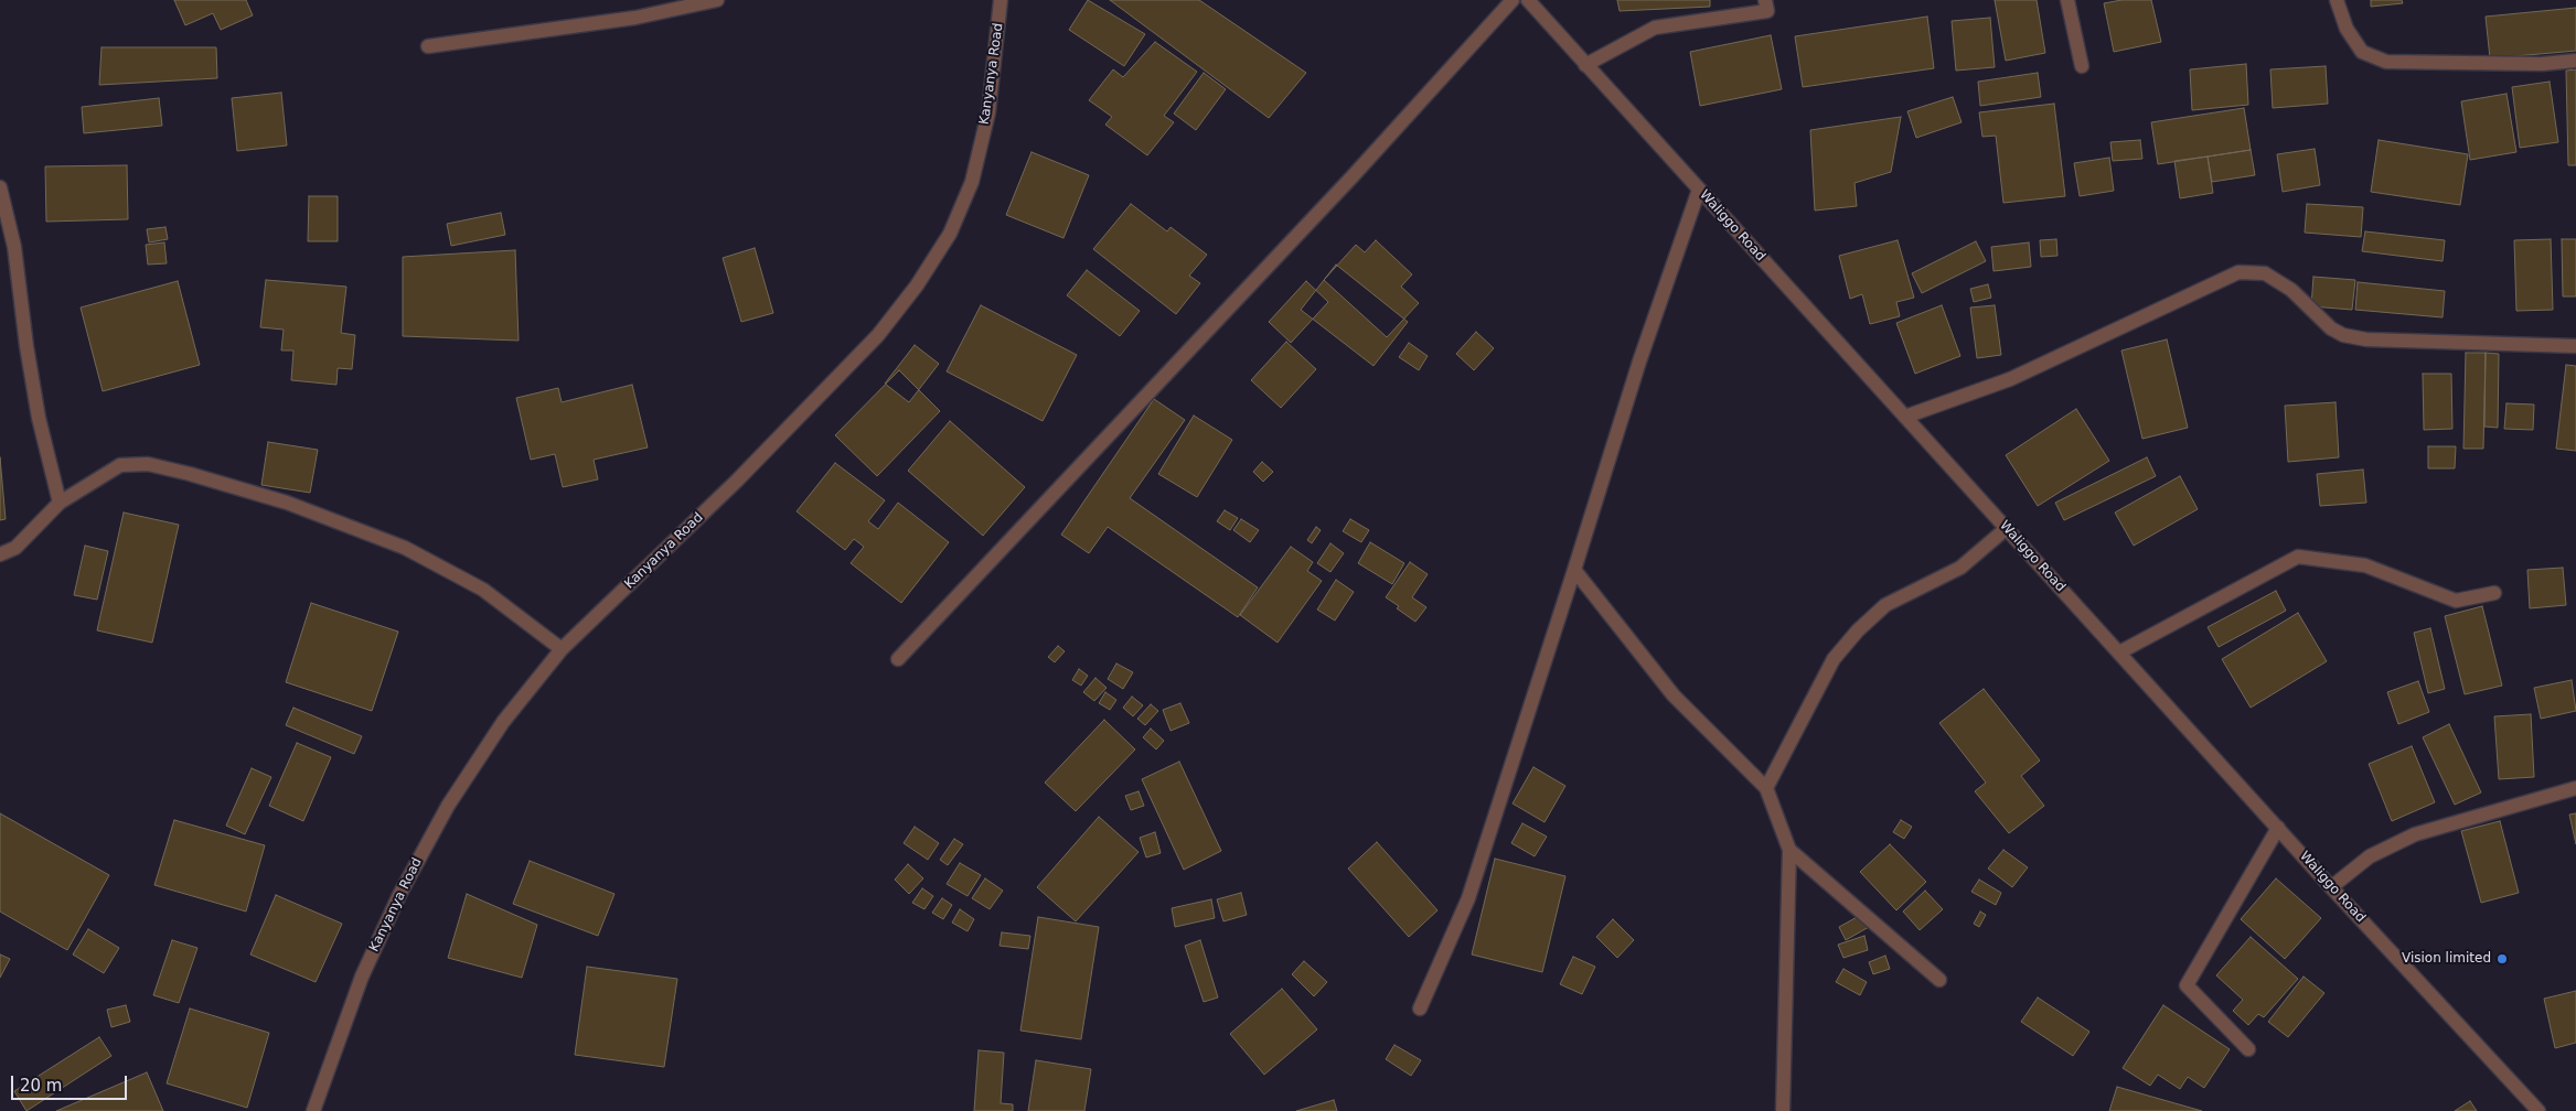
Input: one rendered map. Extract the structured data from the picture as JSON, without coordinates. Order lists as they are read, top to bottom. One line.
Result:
{"streets":{"street":["Kanyanya Road","Waliggo Road"]},"places":["Vision limited"],"scale_bar":"20 m"}
